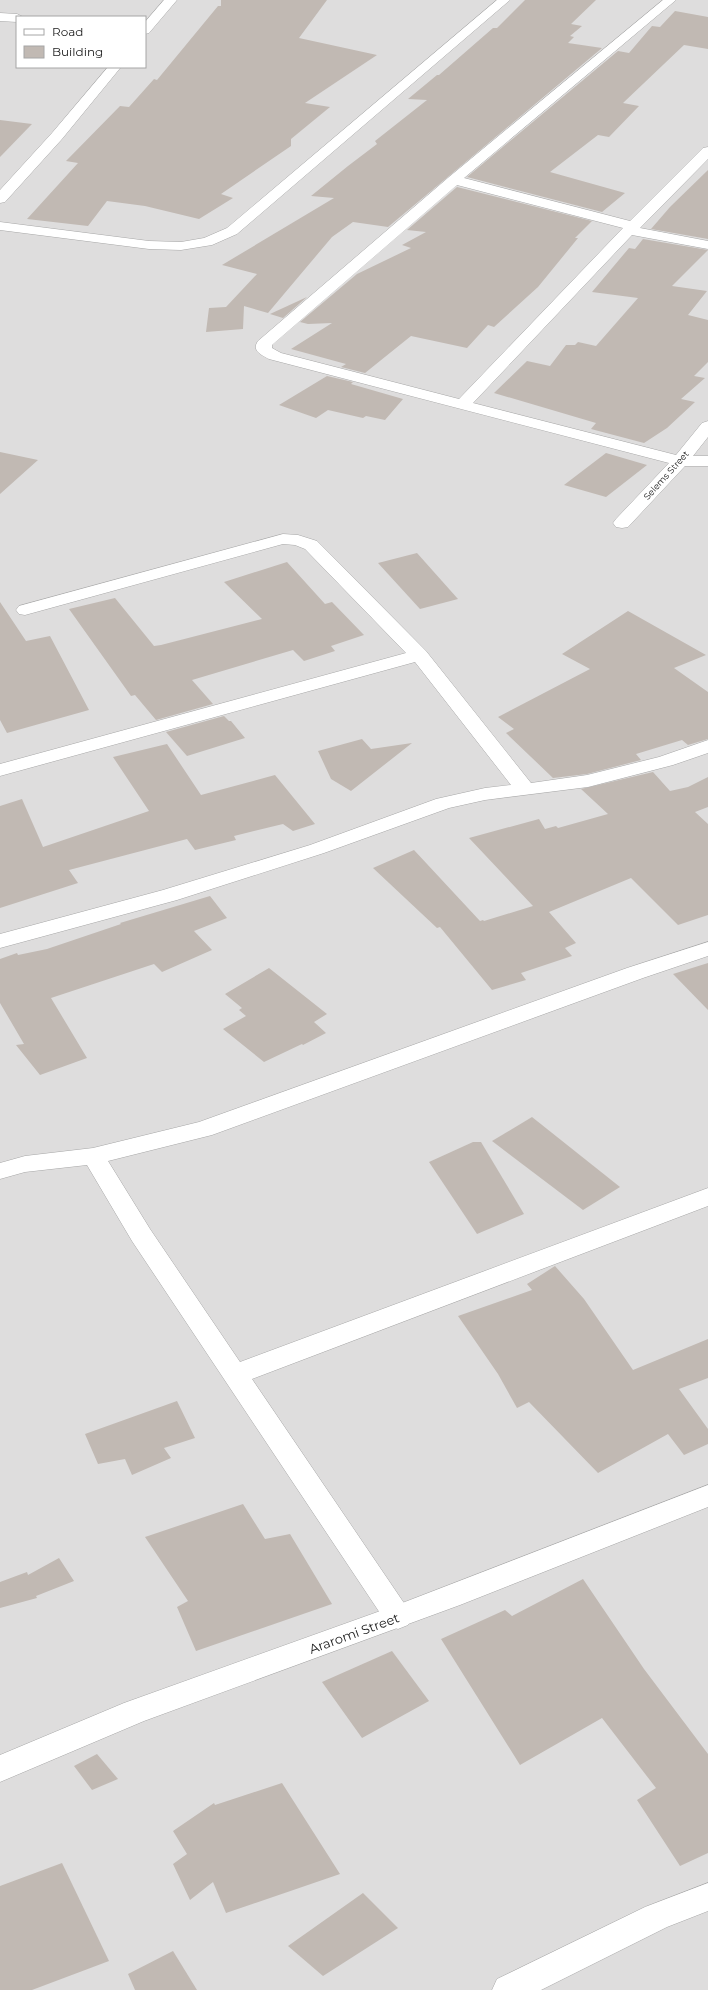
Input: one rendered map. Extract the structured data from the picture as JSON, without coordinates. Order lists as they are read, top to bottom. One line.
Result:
{"streets":{"street":["Selems Street","Araromi Street"]},"legend":["Road","Building"]}
